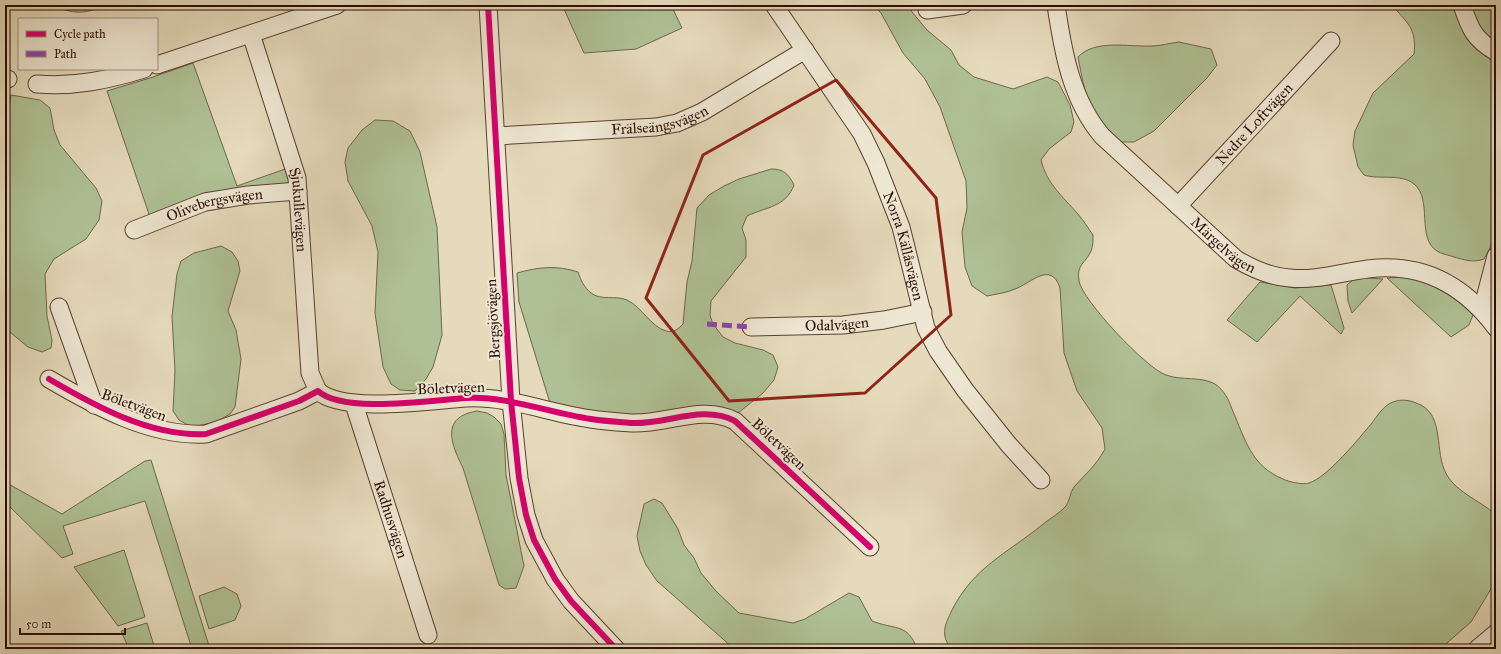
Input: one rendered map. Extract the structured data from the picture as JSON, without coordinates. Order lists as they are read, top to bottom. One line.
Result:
{"streets":{"street":["Frälseängsvägen","Nedre Loftvägen","Olivebergsvägen","Sjukullevägen","Märgelvägen","Norra Källåsvägen","Bergsjövägen","Odalvägen","Böletvägen","Radhusvägen"]},"crossings":[["Frälseängsvägen","Norra Källåsvägen"],["Frälseängsvägen","Bergsjövägen"],["Nedre Loftvägen","Märgelvägen"],["Olivebergsvägen","Sjukullevägen"],["Sjukullevägen","Böletvägen"],["Norra Källåsvägen","Odalvägen"],["Bergsjövägen","Böletvägen"],["Böletvägen","Radhusvägen"]],"legend":["Cycle path","Path"],"scale_bar":"50 m"}
